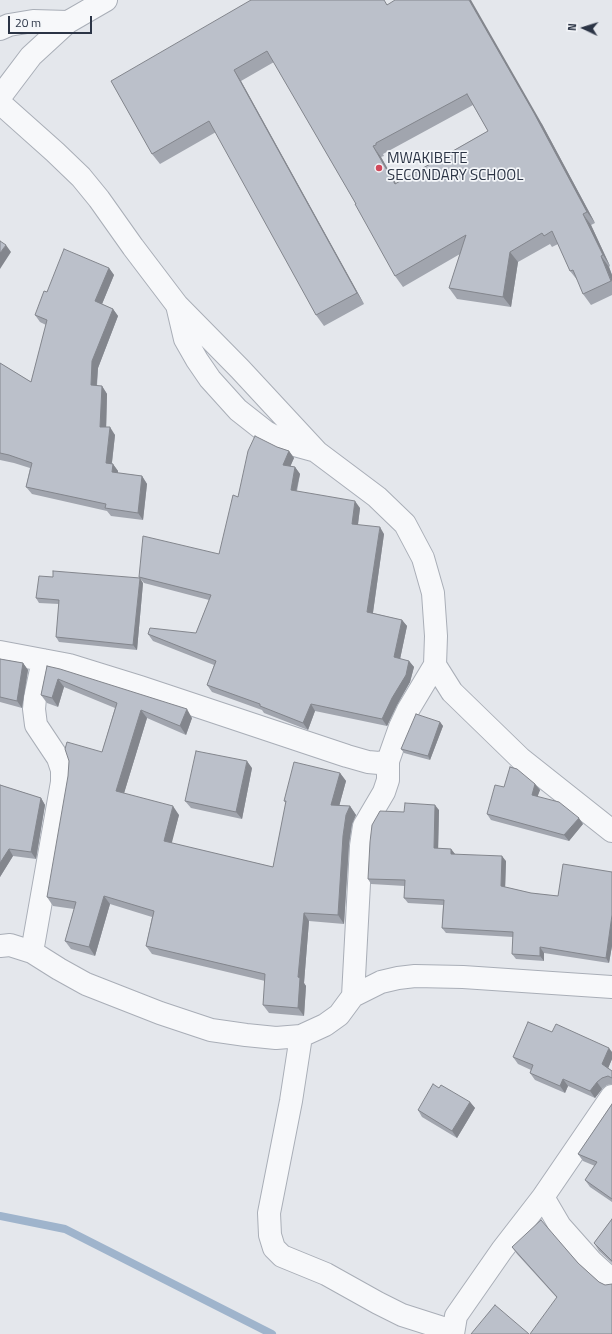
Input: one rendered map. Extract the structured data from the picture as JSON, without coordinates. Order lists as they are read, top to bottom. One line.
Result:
{"places":["MWAKIBETE SECONDARY SCHOOL"],"scale_bar":"20 m","north":"left"}
